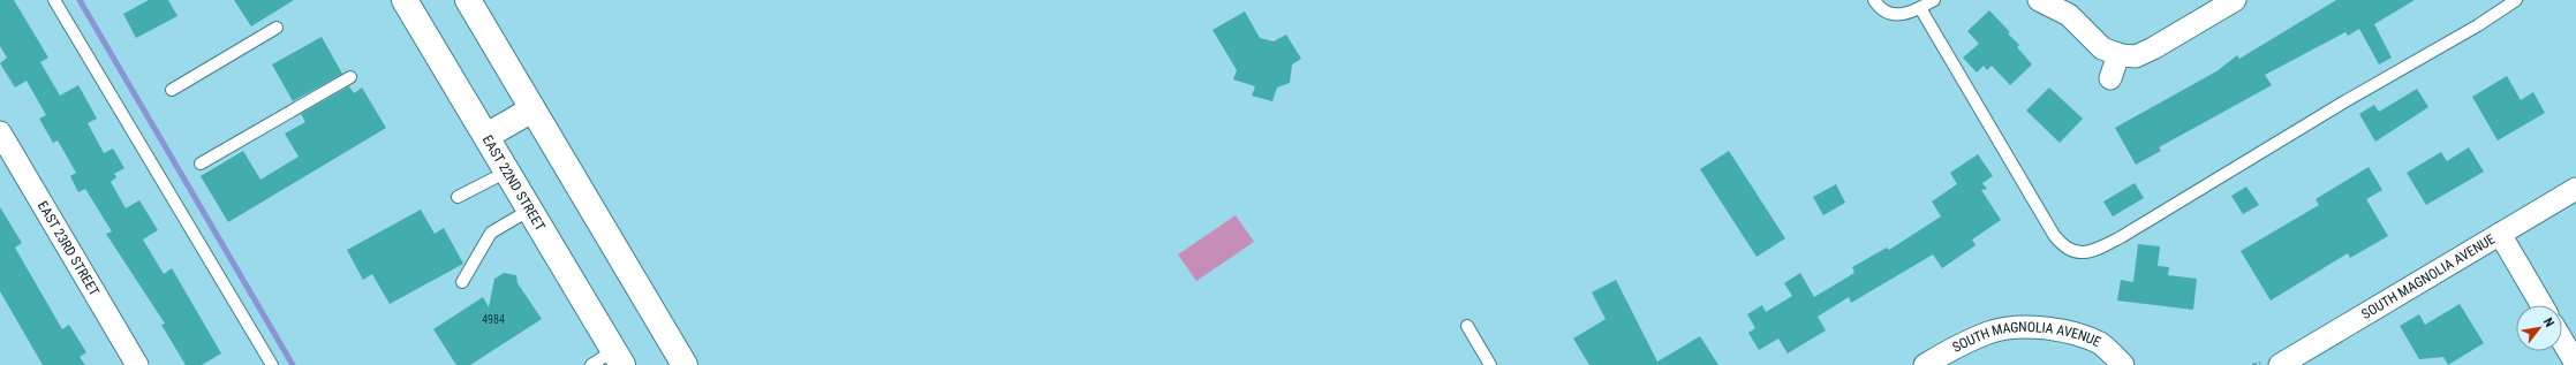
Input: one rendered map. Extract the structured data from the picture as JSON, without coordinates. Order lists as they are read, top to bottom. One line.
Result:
{"streets":{"main road":["EAST 22ND STREET"],"street":["EAST 23RD STREET","SOUTH MAGNOLIA AVENUE"]},"house_numbers":["4984"],"north":"top right"}
